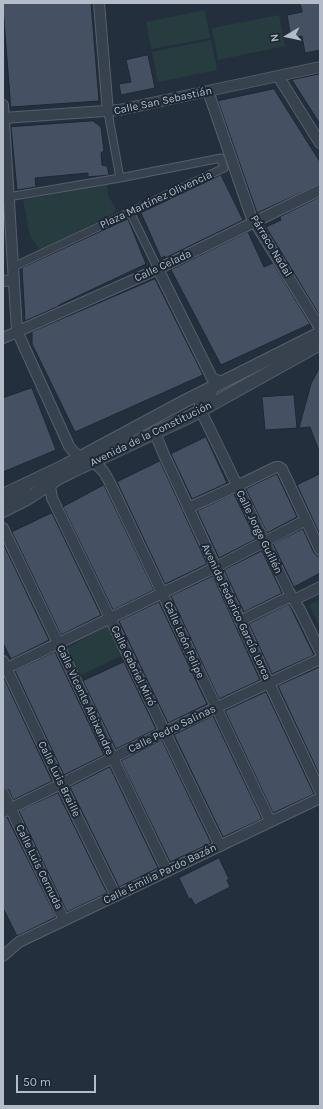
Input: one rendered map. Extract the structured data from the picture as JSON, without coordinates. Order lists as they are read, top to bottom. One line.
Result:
{"streets":{"street":["Calle San Sebastián","Plaza Martínez Olivencia","Párraco Nadal","Calle Celada","Avenida de la Constitución","Calle Jorge Guillén","Avenida Federico García Lorca","Calle León Felipe","Calle Gabriel Miró","Calle Vicente Aleixandre","Calle Pedro Salinas","Calle Luis Braille","Calle Luis Cernuda","Calle Emilia Pardo Bazán"]},"crossings":[["Calle San Sebastián","Párraco Nadal"],["Párraco Nadal","Calle Celada"],["Avenida de la Constitución","Calle Jorge Guillén"],["Avenida de la Constitución","Avenida Federico García Lorca"],["Avenida de la Constitución","Calle León Felipe"],["Avenida de la Constitución","Calle Gabriel Miró"],["Avenida Federico García Lorca","Calle Pedro Salinas"],["Calle León Felipe","Calle Pedro Salinas"],["Calle León Felipe","Calle Emilia Pardo Bazán"],["Calle Gabriel Miró","Calle Pedro Salinas"],["Calle Gabriel Miró","Calle Emilia Pardo Bazán"],["Calle Vicente Aleixandre","Calle Pedro Salinas"],["Calle Vicente Aleixandre","Calle Emilia Pardo Bazán"],["Calle Pedro Salinas","Calle Luis Braille"],["Calle Pedro Salinas","Calle Luis Cernuda"],["Calle Luis Braille","Calle Emilia Pardo Bazán"],["Calle Luis Cernuda","Calle Emilia Pardo Bazán"]],"scale_bar":"50 m","north":"left"}
